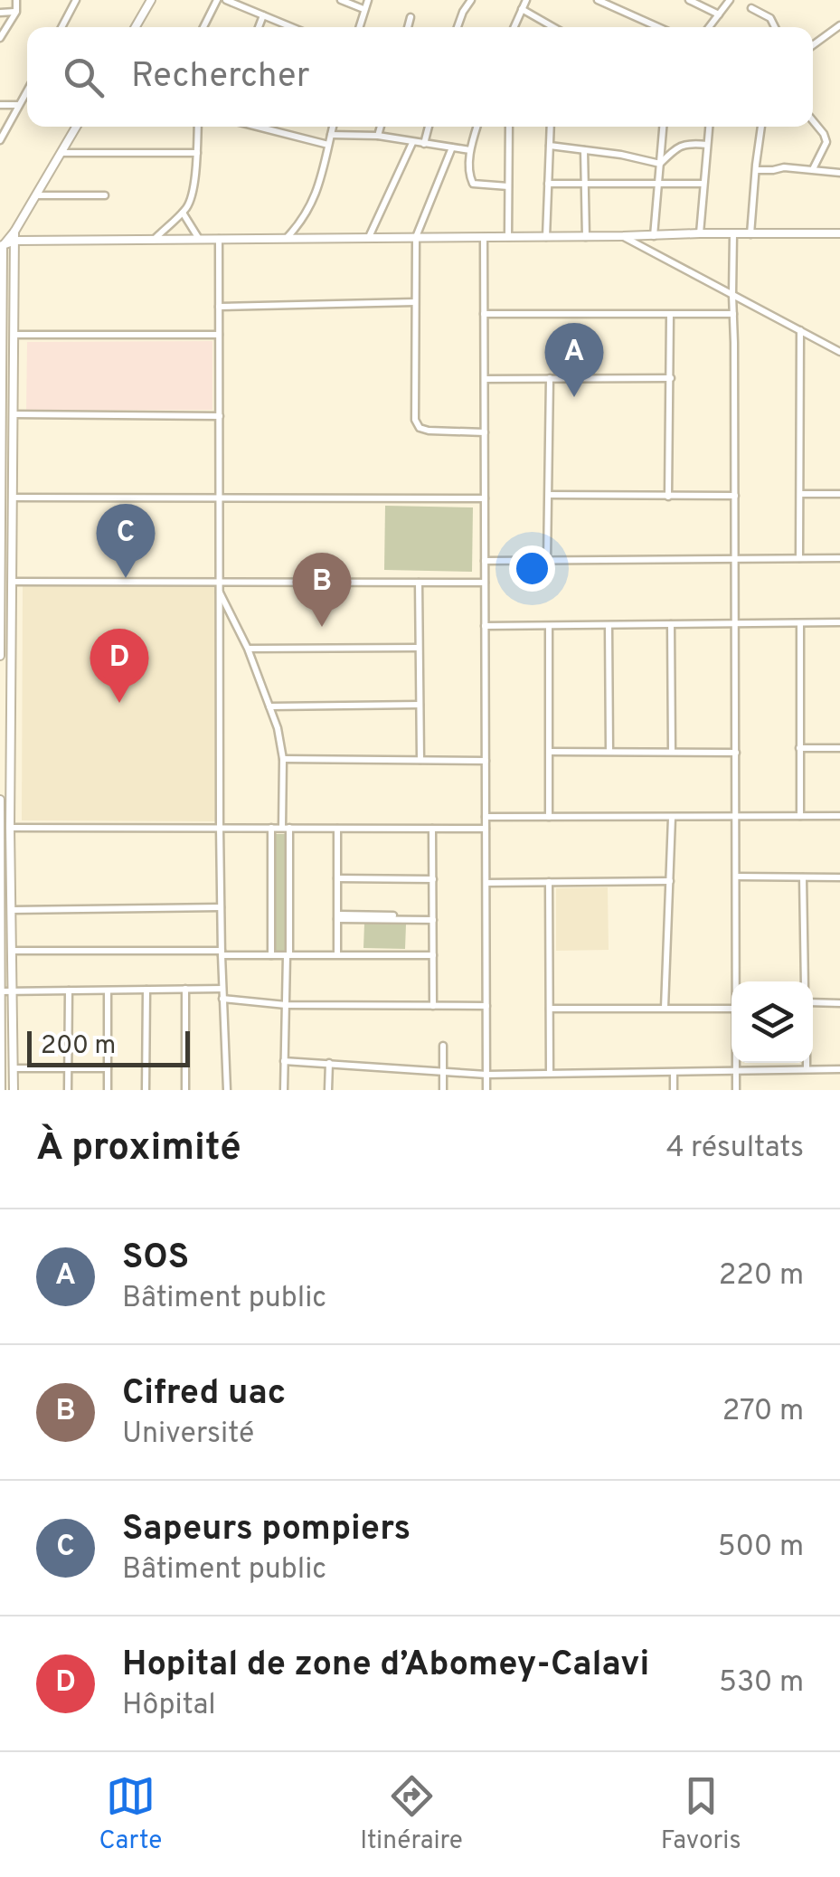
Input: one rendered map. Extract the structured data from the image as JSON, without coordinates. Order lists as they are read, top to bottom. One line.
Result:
{"scale_bar":"200 m","page":{"search":"Rechercher","pins":["A","C","B","D"],"scale":"200 m","heading":["À proximité","4 résultats"],"list":[{"mark":"A","name":"SOS","note":"Bâtiment public","value":"220 m"},{"mark":"B","name":"Cifred uac","note":"Université","value":"270 m"},{"mark":"C","name":"Sapeurs pompiers","note":"Bâtiment public","value":"500 m"},{"mark":"D","name":"Hopital de zone d’Abomey-Calavi","note":"Hôpital","value":"530 m"}],"nav":["Carte","Itinéraire","Favoris"]}}
